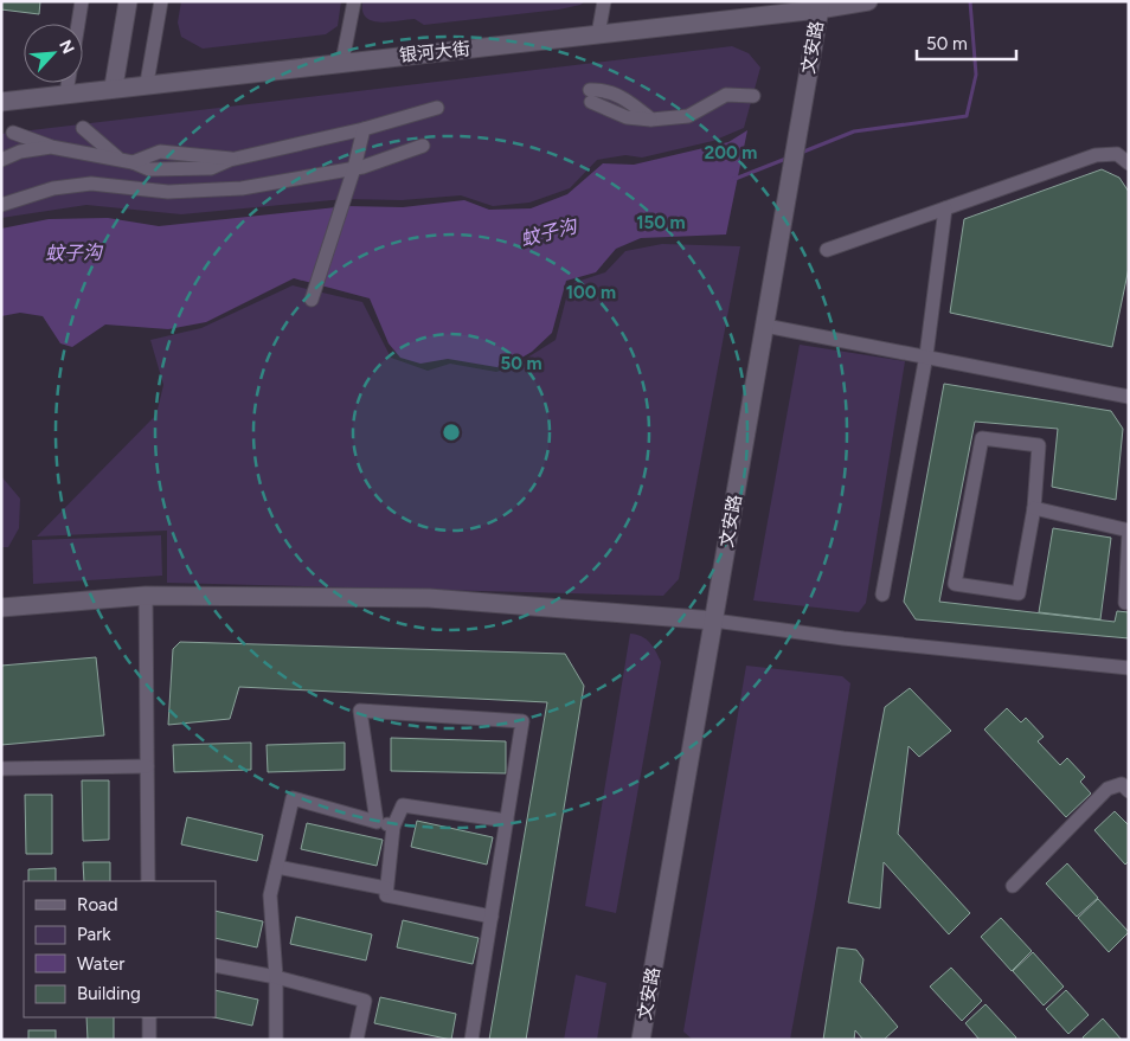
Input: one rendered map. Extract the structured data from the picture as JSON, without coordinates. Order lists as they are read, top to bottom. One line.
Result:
{"streets":{"main road":["文安路","银河大街"]},"crossings":[["文安路","银河大街"]],"water":["蚊子沟"],"legend":["Road","Park","Water","Building"],"scale_bar":"50 m","north":"top right","rings":["200 m","150 m","100 m","50 m"]}
